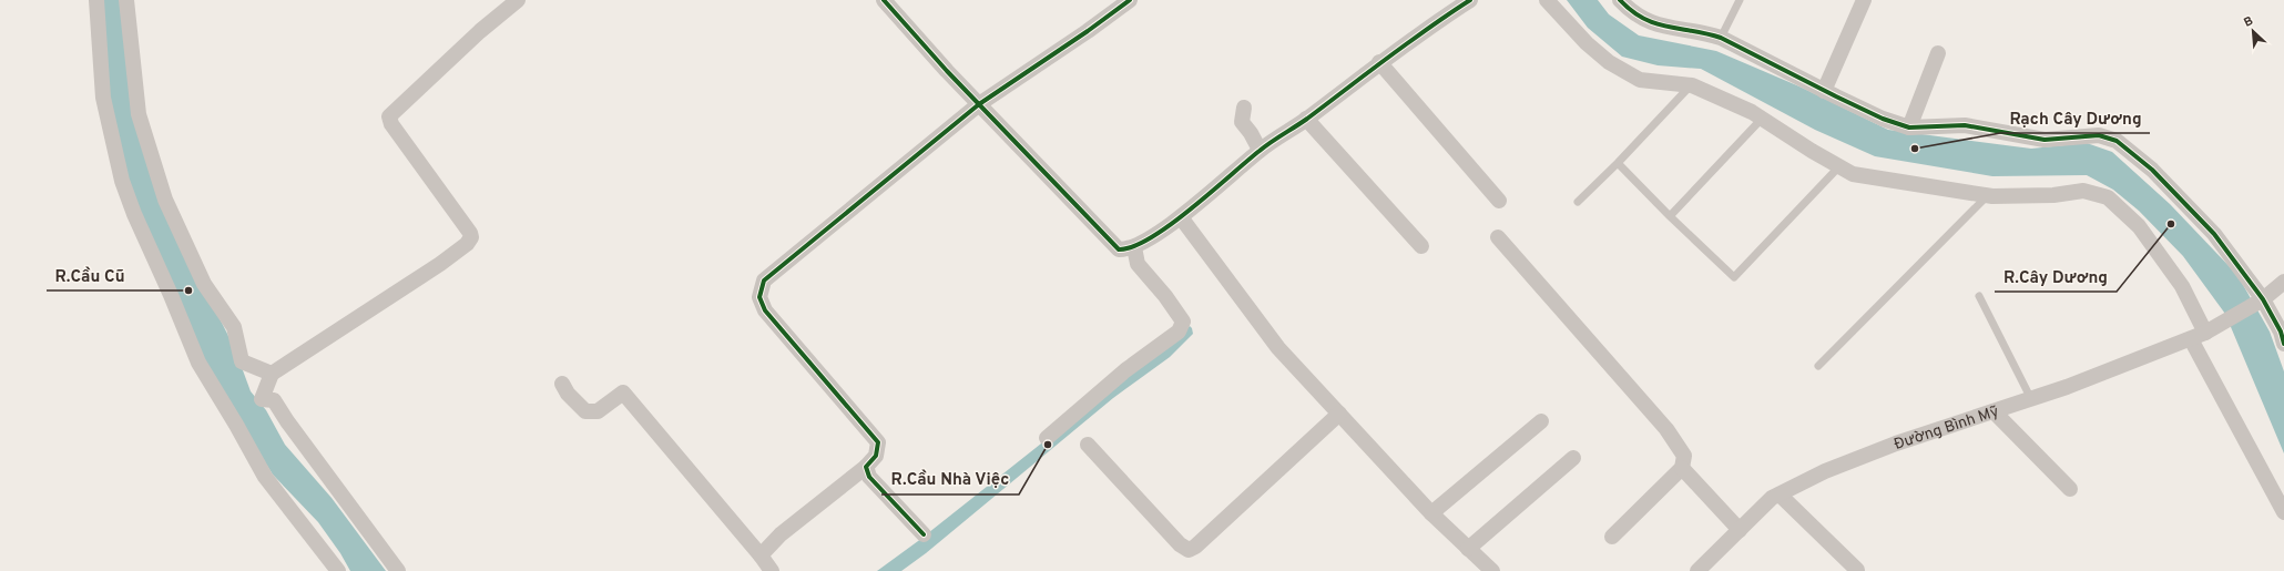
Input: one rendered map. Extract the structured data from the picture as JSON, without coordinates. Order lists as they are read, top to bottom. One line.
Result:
{"streets":{"street":["Đường Bình Mỹ"]},"places":["Rạch Cây Dương","R.Cây Dương","R.Cầu Cũ","R.Cầu Nhà Việc"],"north":"top left"}
